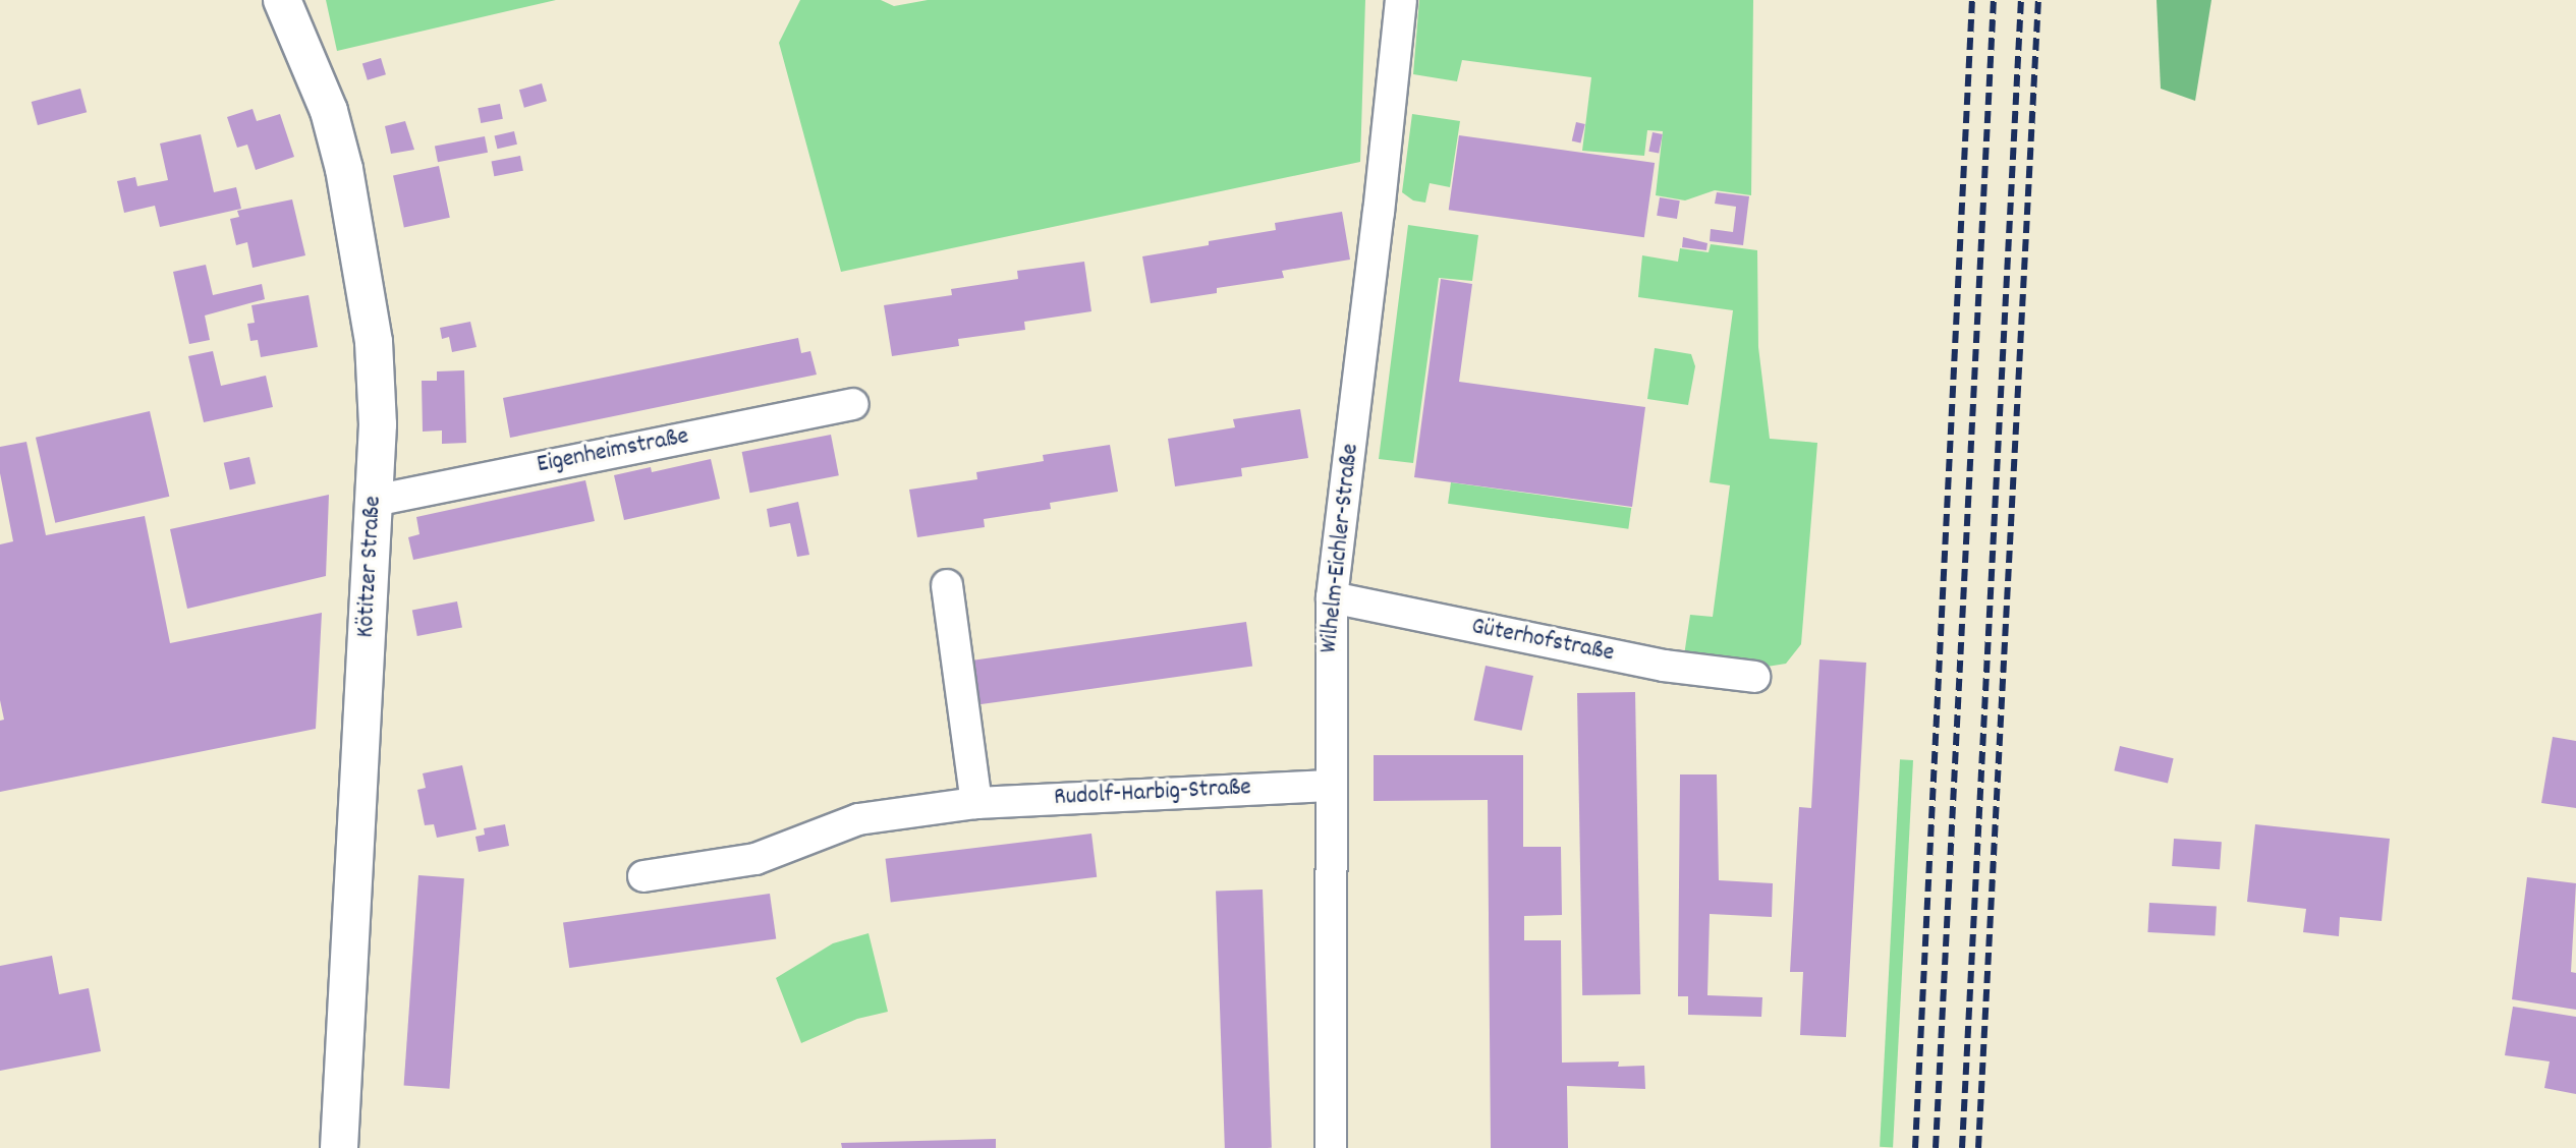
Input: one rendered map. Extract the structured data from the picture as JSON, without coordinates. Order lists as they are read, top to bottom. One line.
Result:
{"streets":{"street":["Eigenheimstraße","Wilhelm-Eichler-Straße","Kötitzer Straße","Güterhofstraße","Rudolf-Harbig-Straße"]},"crossings":[["Eigenheimstraße","Kötitzer Straße"],["Wilhelm-Eichler-Straße","Güterhofstraße"],["Wilhelm-Eichler-Straße","Rudolf-Harbig-Straße"]]}
